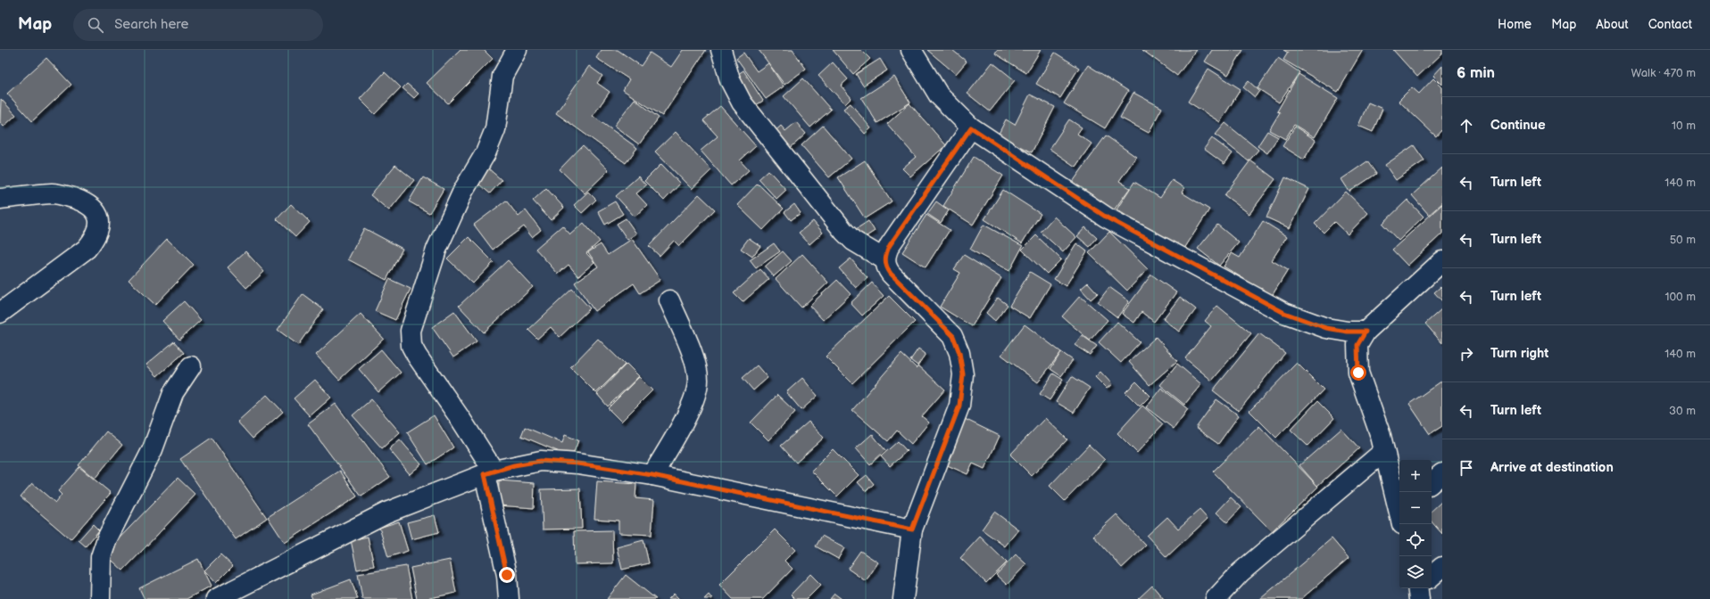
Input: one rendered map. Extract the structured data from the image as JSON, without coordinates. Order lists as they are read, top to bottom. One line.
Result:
{"page":{"header":"Map","search":"Search here","nav":["Home","Map","About","Contact"],"heading":["6 min","Walk · 470 m"],"list":[["Continue","10 m"],["Turn left","140 m"],["Turn left","50 m"],["Turn left","100 m"],["Turn right","140 m"],["Turn left","30 m"],"Arrive at destination"],"map_buttons":["+","−"]}}
